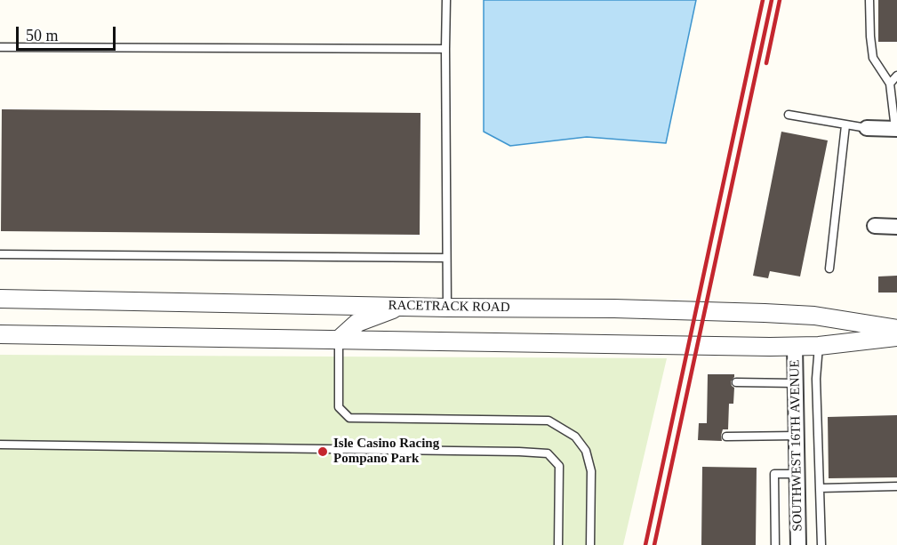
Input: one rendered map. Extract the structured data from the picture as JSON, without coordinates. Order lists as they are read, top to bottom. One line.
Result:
{"streets":{"street":["RACETRACK ROAD","SOUTHWEST 16TH AVENUE"]},"places":["Isle Casino Racing Pompano Park"],"scale_bar":"50 m"}
